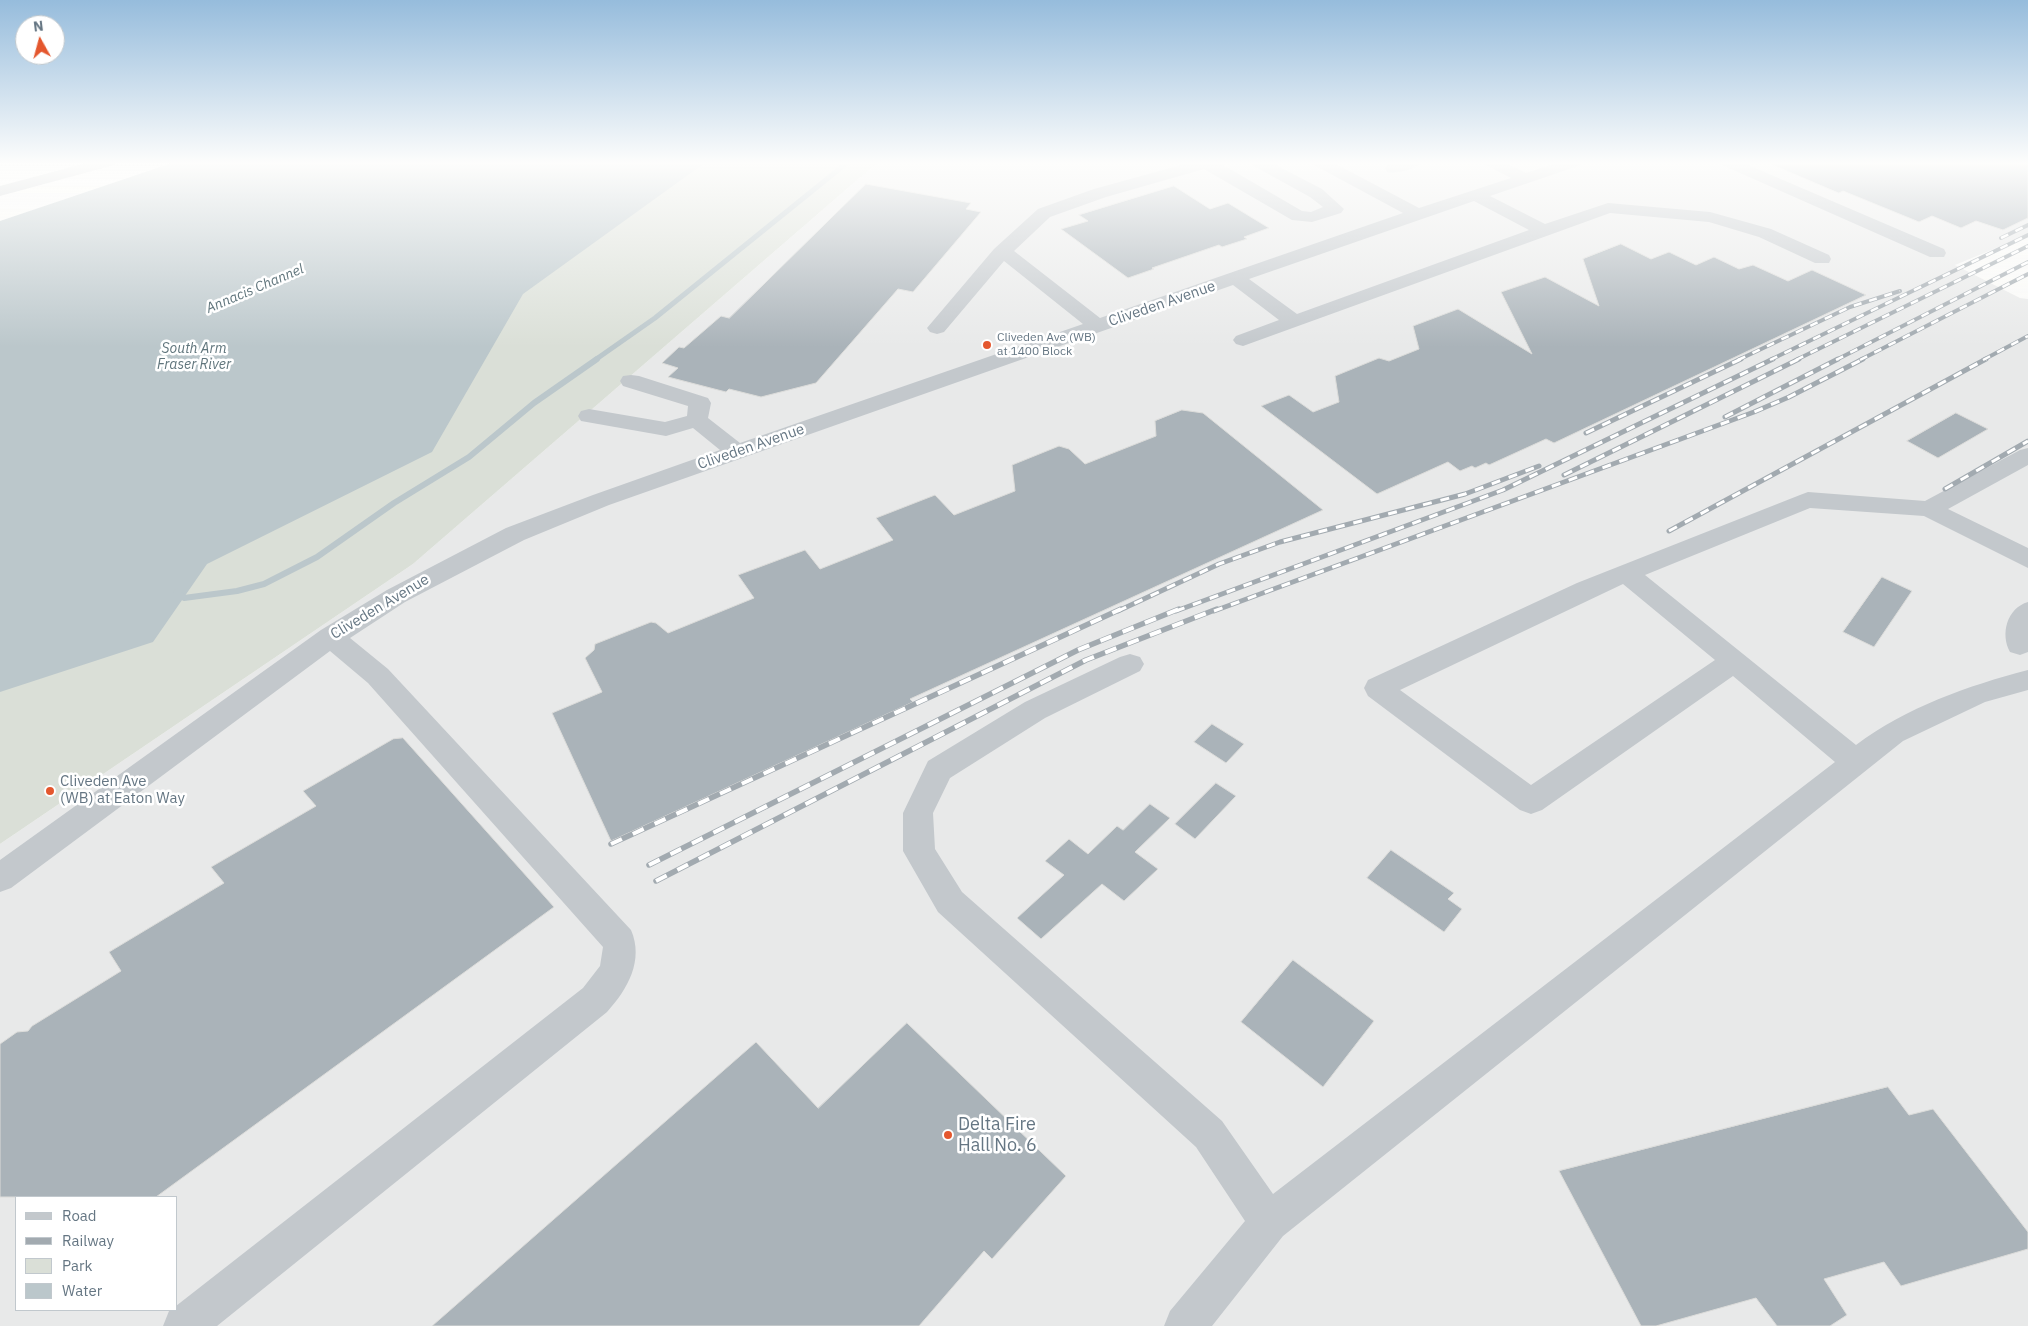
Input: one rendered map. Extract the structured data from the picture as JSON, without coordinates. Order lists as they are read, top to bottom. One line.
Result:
{"streets":{"street":["Cliveden Avenue"]},"water":["Annacis Channel","South Arm Fraser River"],"places":["Cliveden Ave (WB) at 1400 Block","Cliveden Ave (WB) at Eaton Way","Delta Fire Hall No. 6"],"legend":["Road","Railway","Park","Water"],"north":"top"}
